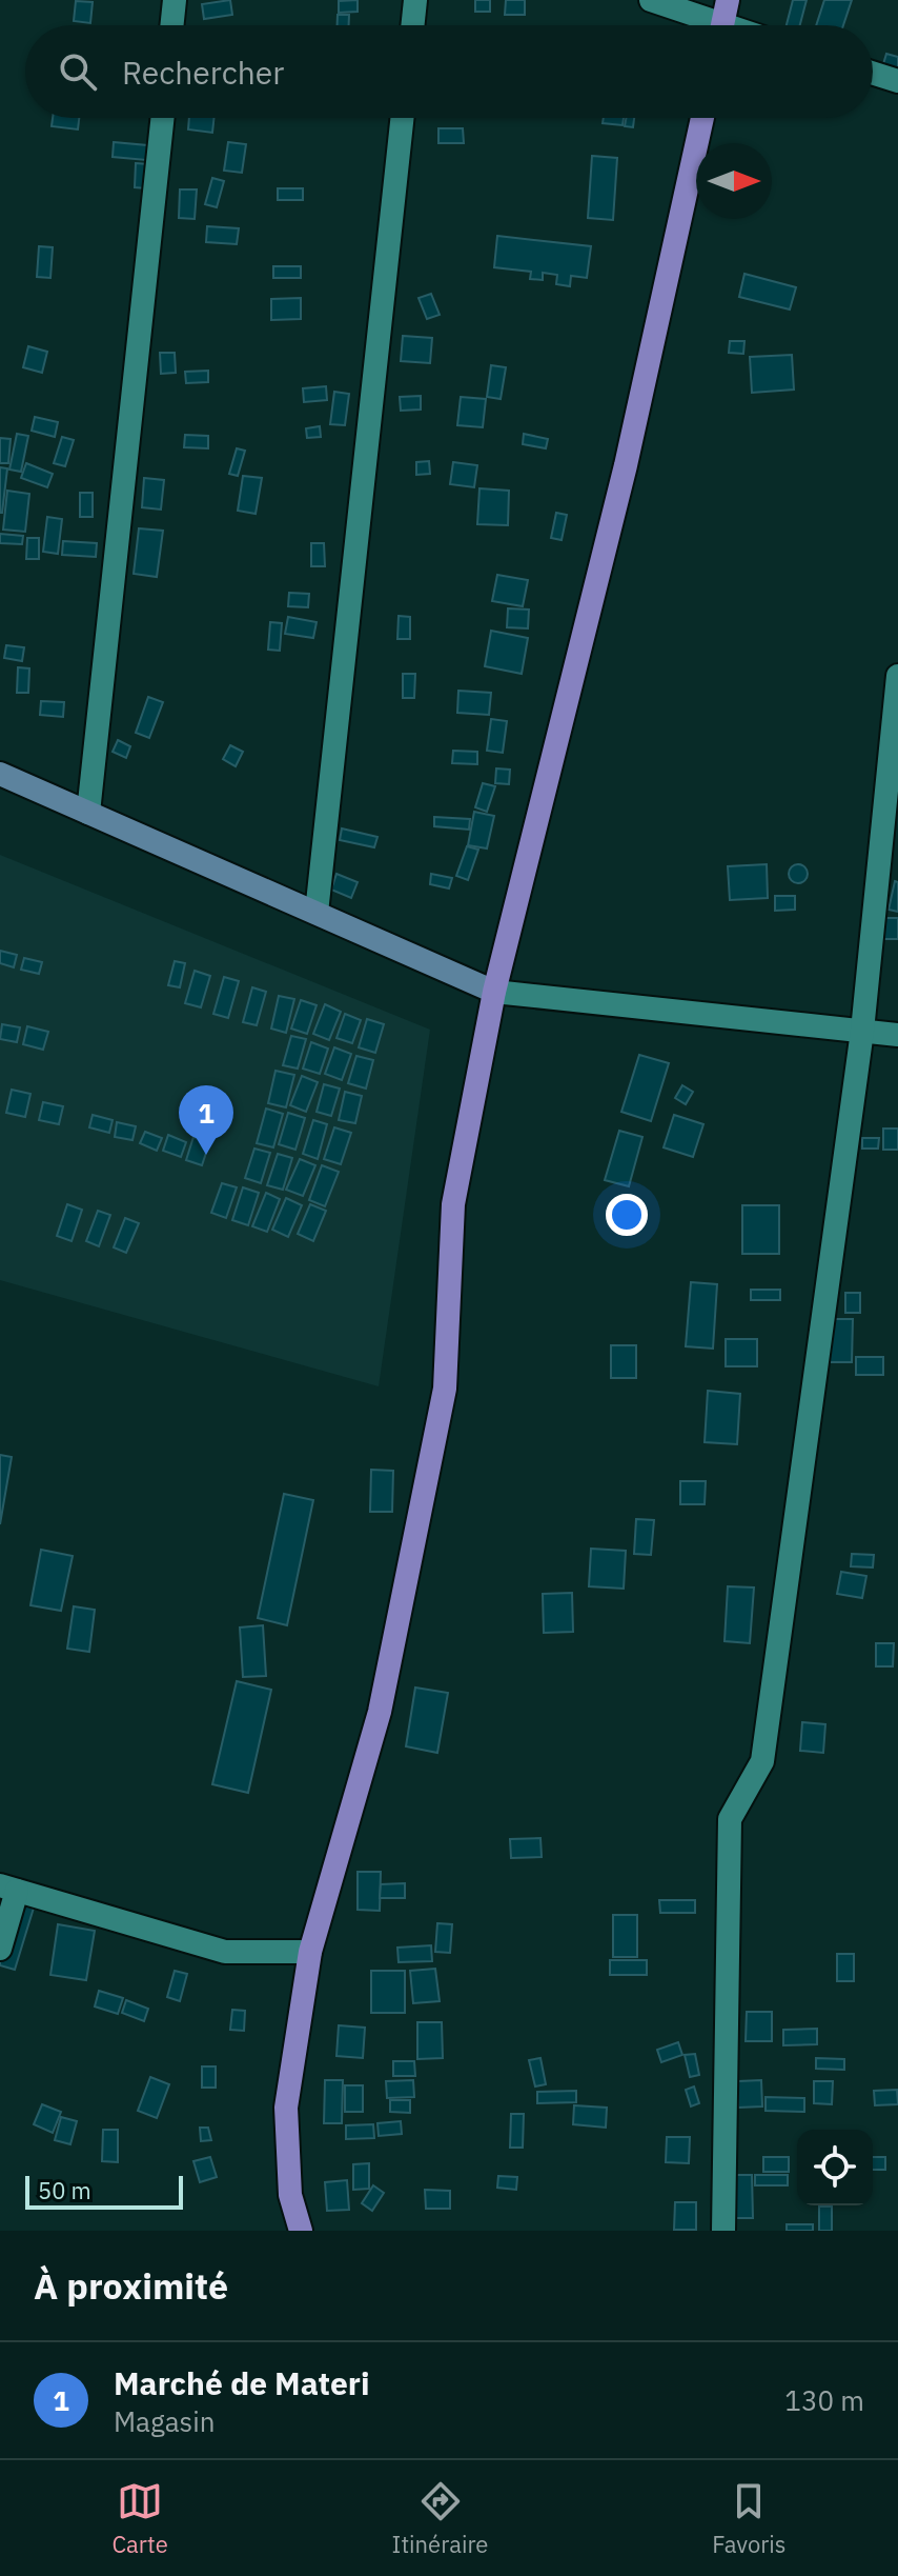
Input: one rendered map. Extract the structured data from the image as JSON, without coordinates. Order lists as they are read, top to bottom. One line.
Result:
{"scale_bar":"50 m","north":"right","page":{"search":"Rechercher","pins":"1","scale":"50 m","heading":"À proximité","list":[{"mark":"1","name":"Marché de Materi","note":"Magasin","value":"130 m"}],"nav":["Carte","Itinéraire","Favoris"]}}
